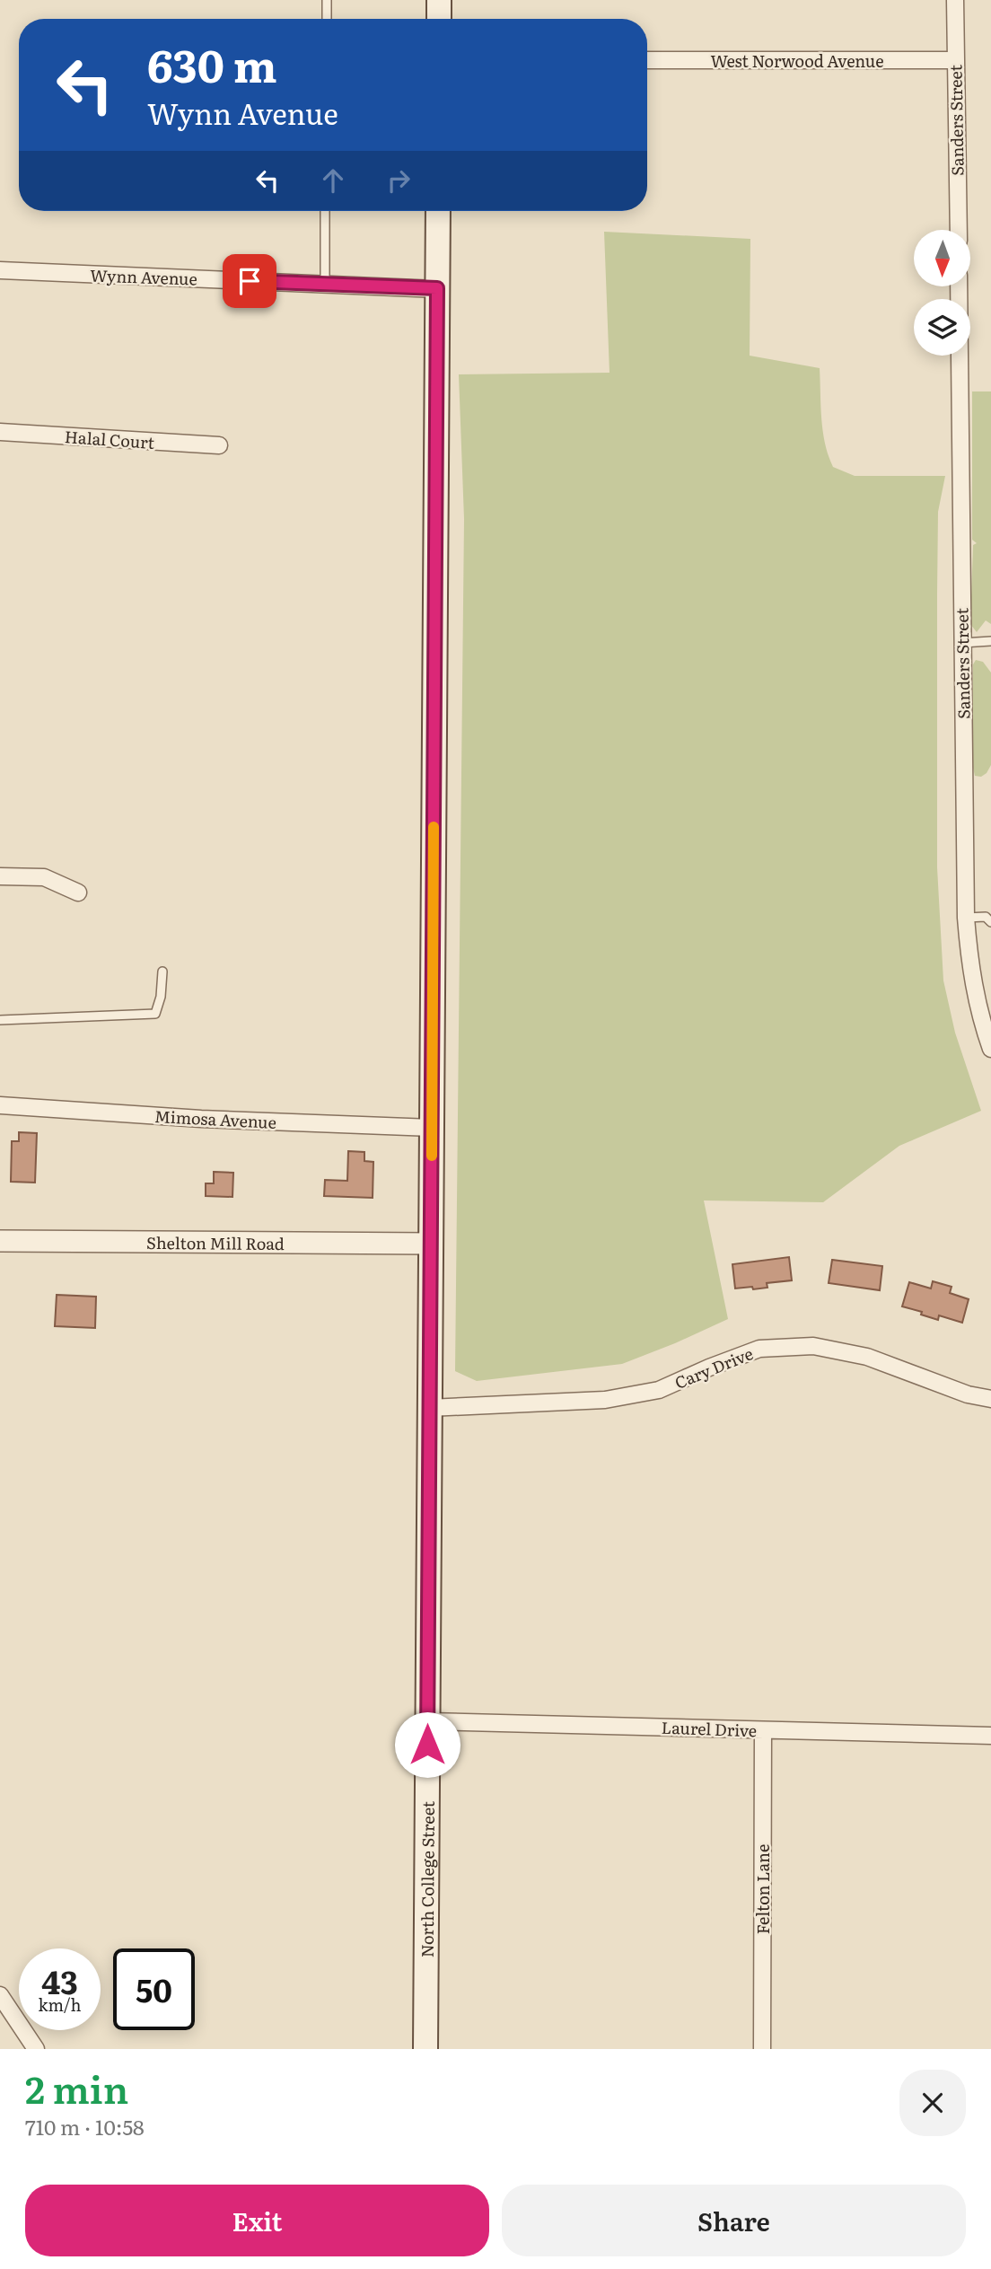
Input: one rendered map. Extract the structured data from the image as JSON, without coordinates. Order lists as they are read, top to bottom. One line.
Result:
{"streets":{"main road":["North College Street"],"street":["West Norwood Avenue","Sanders Street","Wynn Avenue","Halal Court","Mimosa Avenue","Shelton Mill Road","Cary Drive","Laurel Drive","Felton Lane"]},"crossings":[["West Norwood Avenue","Sanders Street"],["Wynn Avenue","North College Street"],["Mimosa Avenue","North College Street"],["Shelton Mill Road","North College Street"],["Cary Drive","North College Street"],["Laurel Drive","North College Street"],["Laurel Drive","Felton Lane"]],"north":"bottom","page":{"turn":["630 m","Wynn Avenue"],"speed":"43 km/h","limit":"50","heading":["2 min","710 m · 10:58"],"buttons":["Exit","Share"]}}
